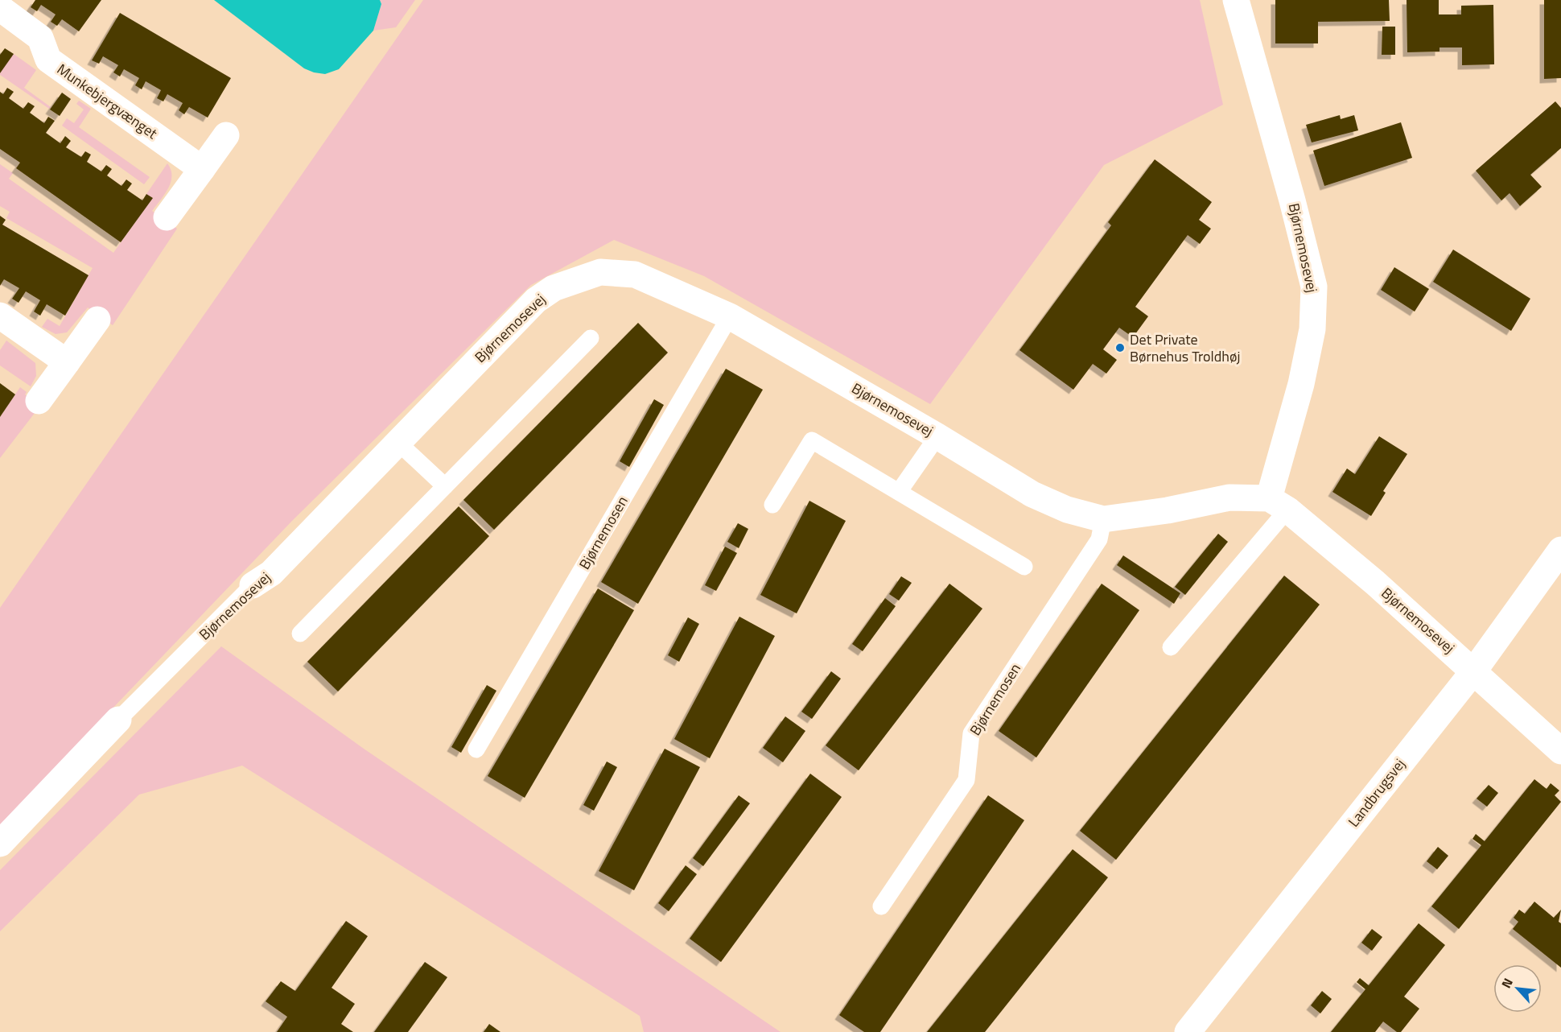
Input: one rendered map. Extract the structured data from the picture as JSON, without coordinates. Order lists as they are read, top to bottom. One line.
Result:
{"streets":{"street":["Munkebjergvænget","Bjørnemosevej","Landbrugsvej"],"lane":["Bjørnemosen"]},"crossings":[["Bjørnemosevej","Bjørnemosen"],["Bjørnemosevej","Landbrugsvej"]],"places":["Det Private Børnehus Troldhøj"],"north":"top left"}
